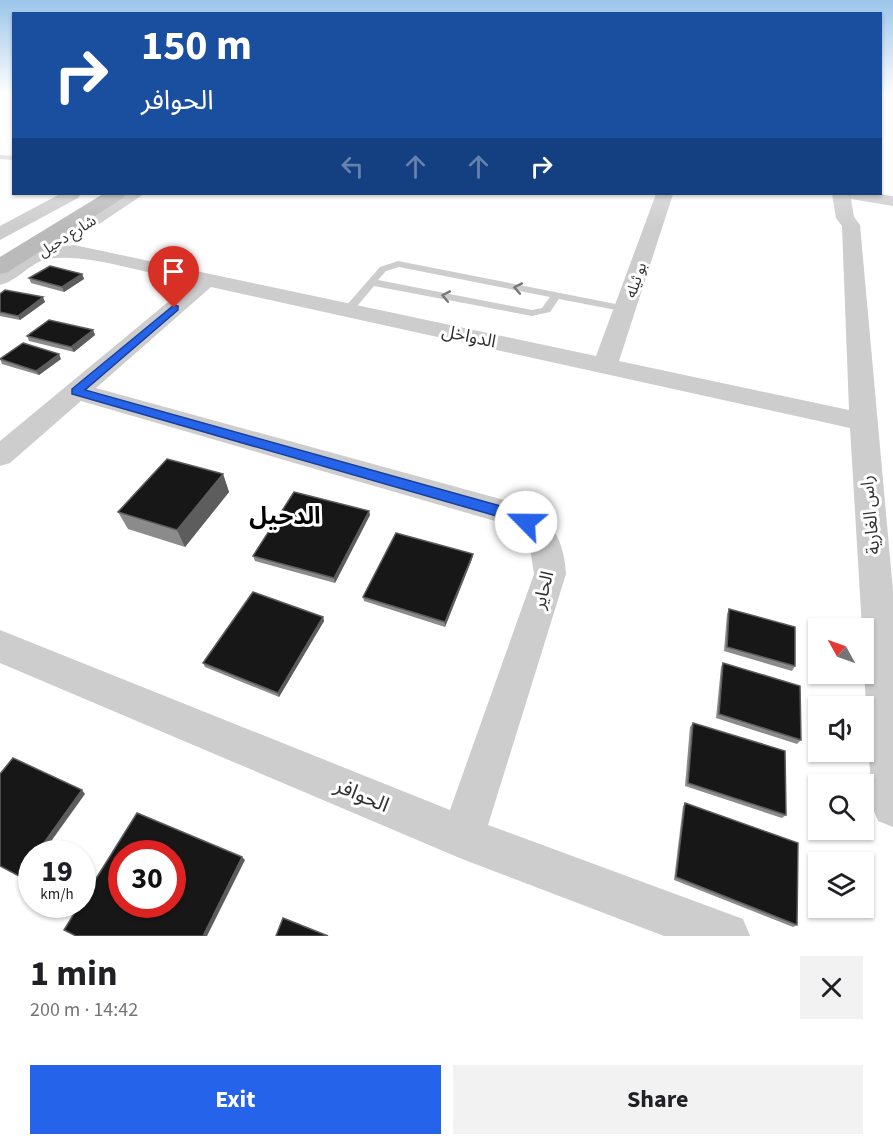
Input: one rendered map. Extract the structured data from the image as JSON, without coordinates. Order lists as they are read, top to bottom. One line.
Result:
{"streets":{"main road":["شارع دحيل"],"street":["بو ثيله","الدواخل","راس الغارية","الحاير","الحوافر"]},"crossings":[["شارع دحيل","الدواخل"],["بو ثيله","الدواخل"],["الدواخل","راس الغارية"],["الحاير","الحوافر"]],"districts":["الدحيل"],"north":"top left","page":{"turn":["150 m","الحوافر"],"speed":"19 km/h","limit":"30","heading":["1 min","200 m · 14:42"],"buttons":["Exit","Share"]}}
